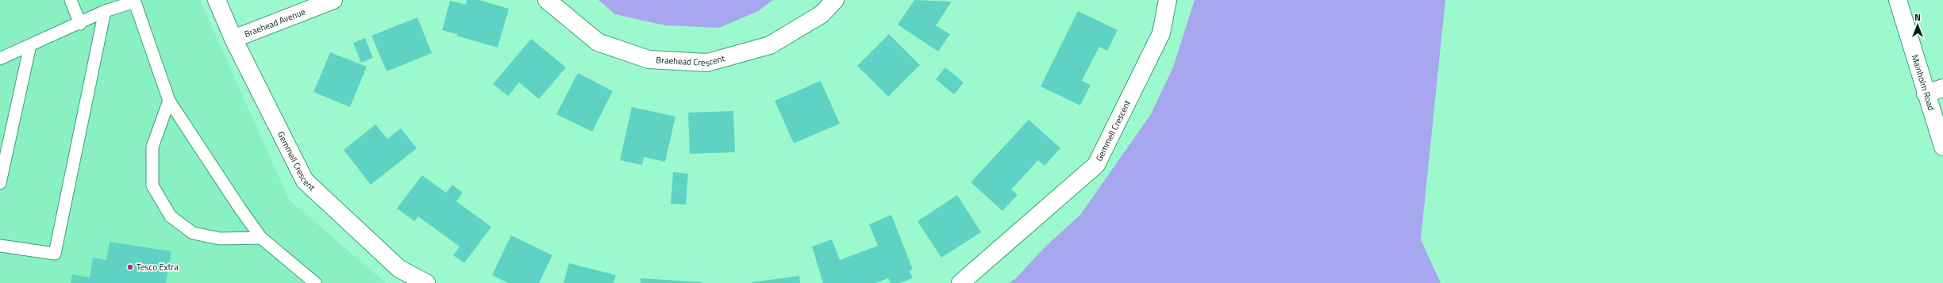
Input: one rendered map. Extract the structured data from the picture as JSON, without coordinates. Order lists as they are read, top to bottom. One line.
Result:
{"streets":{"street":["Braehead Avenue","Braehead Crescent","Mainholm Road","Gemmell Crescent"]},"crossings":[["Braehead Avenue","Gemmell Crescent"]],"places":["Tesco Extra"],"north":"top"}
